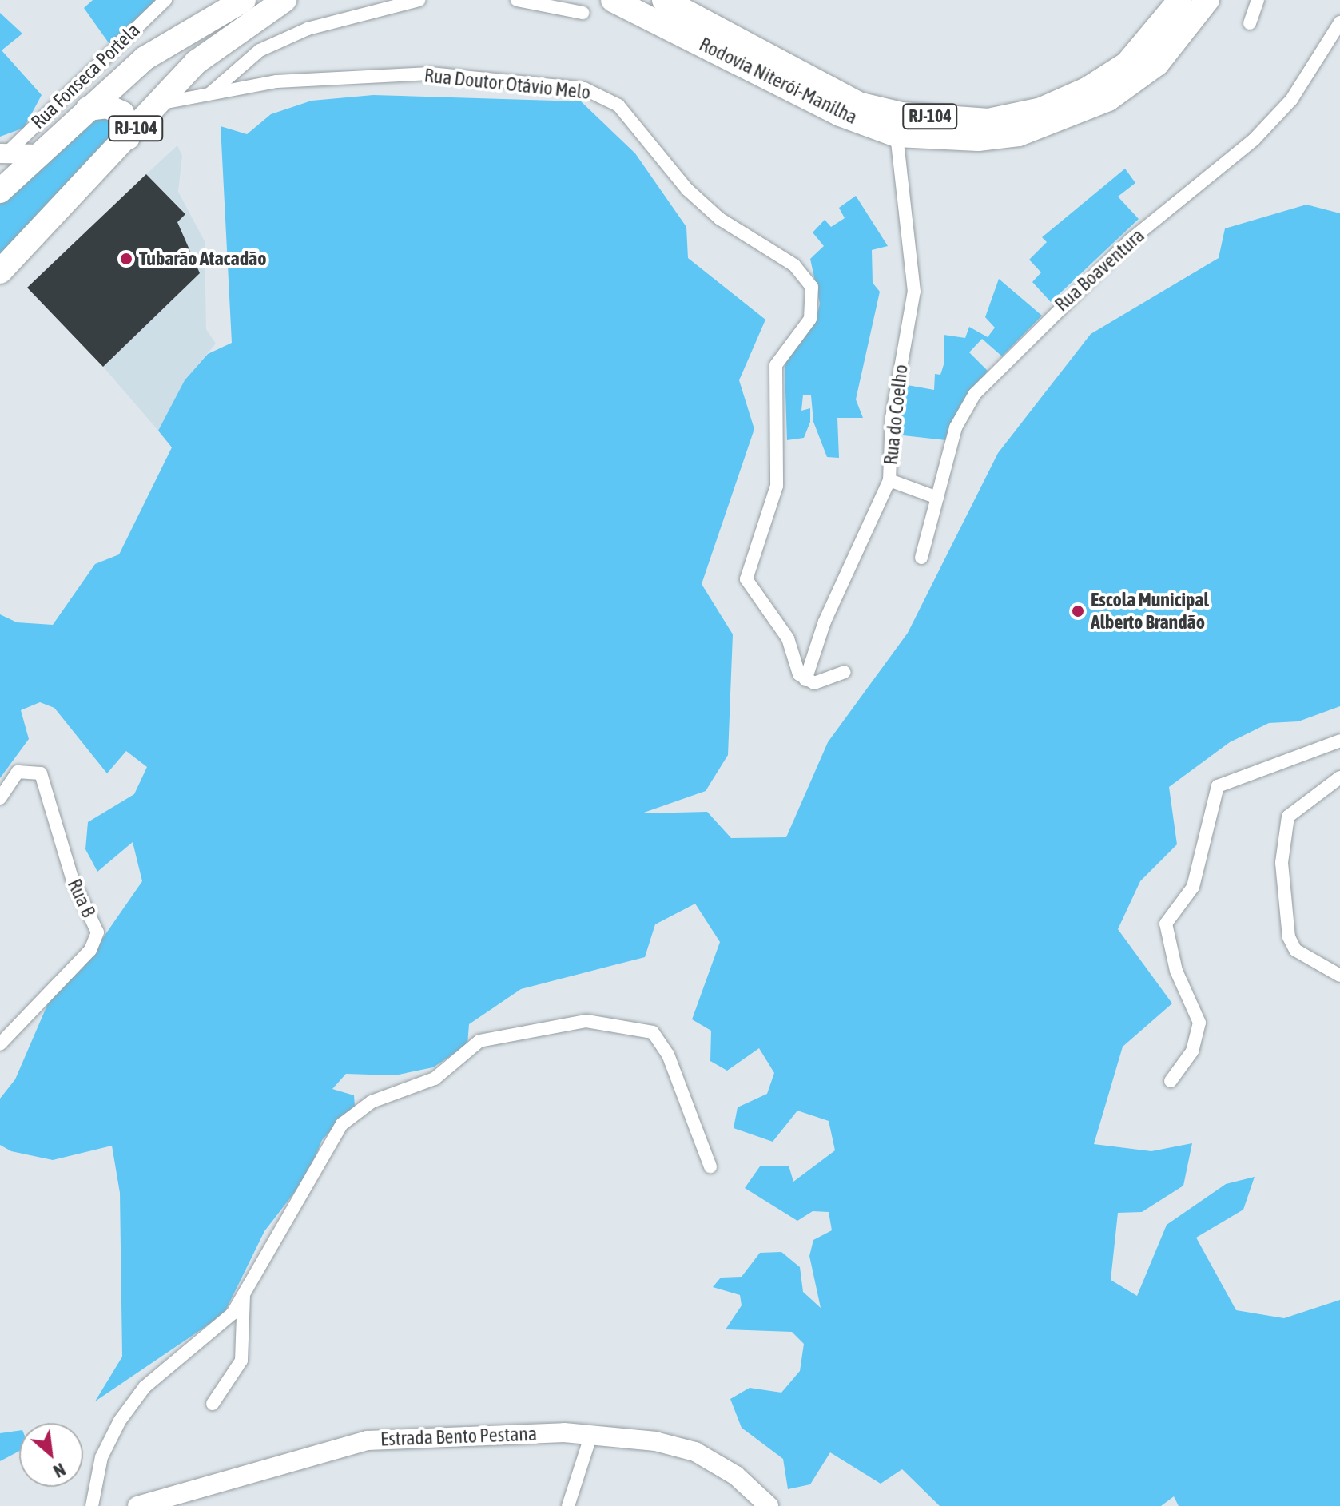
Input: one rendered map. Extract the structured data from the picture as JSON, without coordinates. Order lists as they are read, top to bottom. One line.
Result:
{"streets":{"highway":["Rodovia Niterói-Manilha","RJ-104"],"main road":["Estrada Bento Pestana"],"street":["Rua Fonseca Portela","Rua Doutor Otávio Melo","Rua Boaventura","Rua do Coelho","Rua B"]},"crossings":[["Rodovia Niterói-Manilha","Rua do Coelho"],["Rua Doutor Otávio Melo","RJ-104"],["Rua Doutor Otávio Melo","Rua do Coelho"]],"places":["Tubarão Atacadão","Escola Municipal Alberto Brandão"],"north":"bottom right"}
